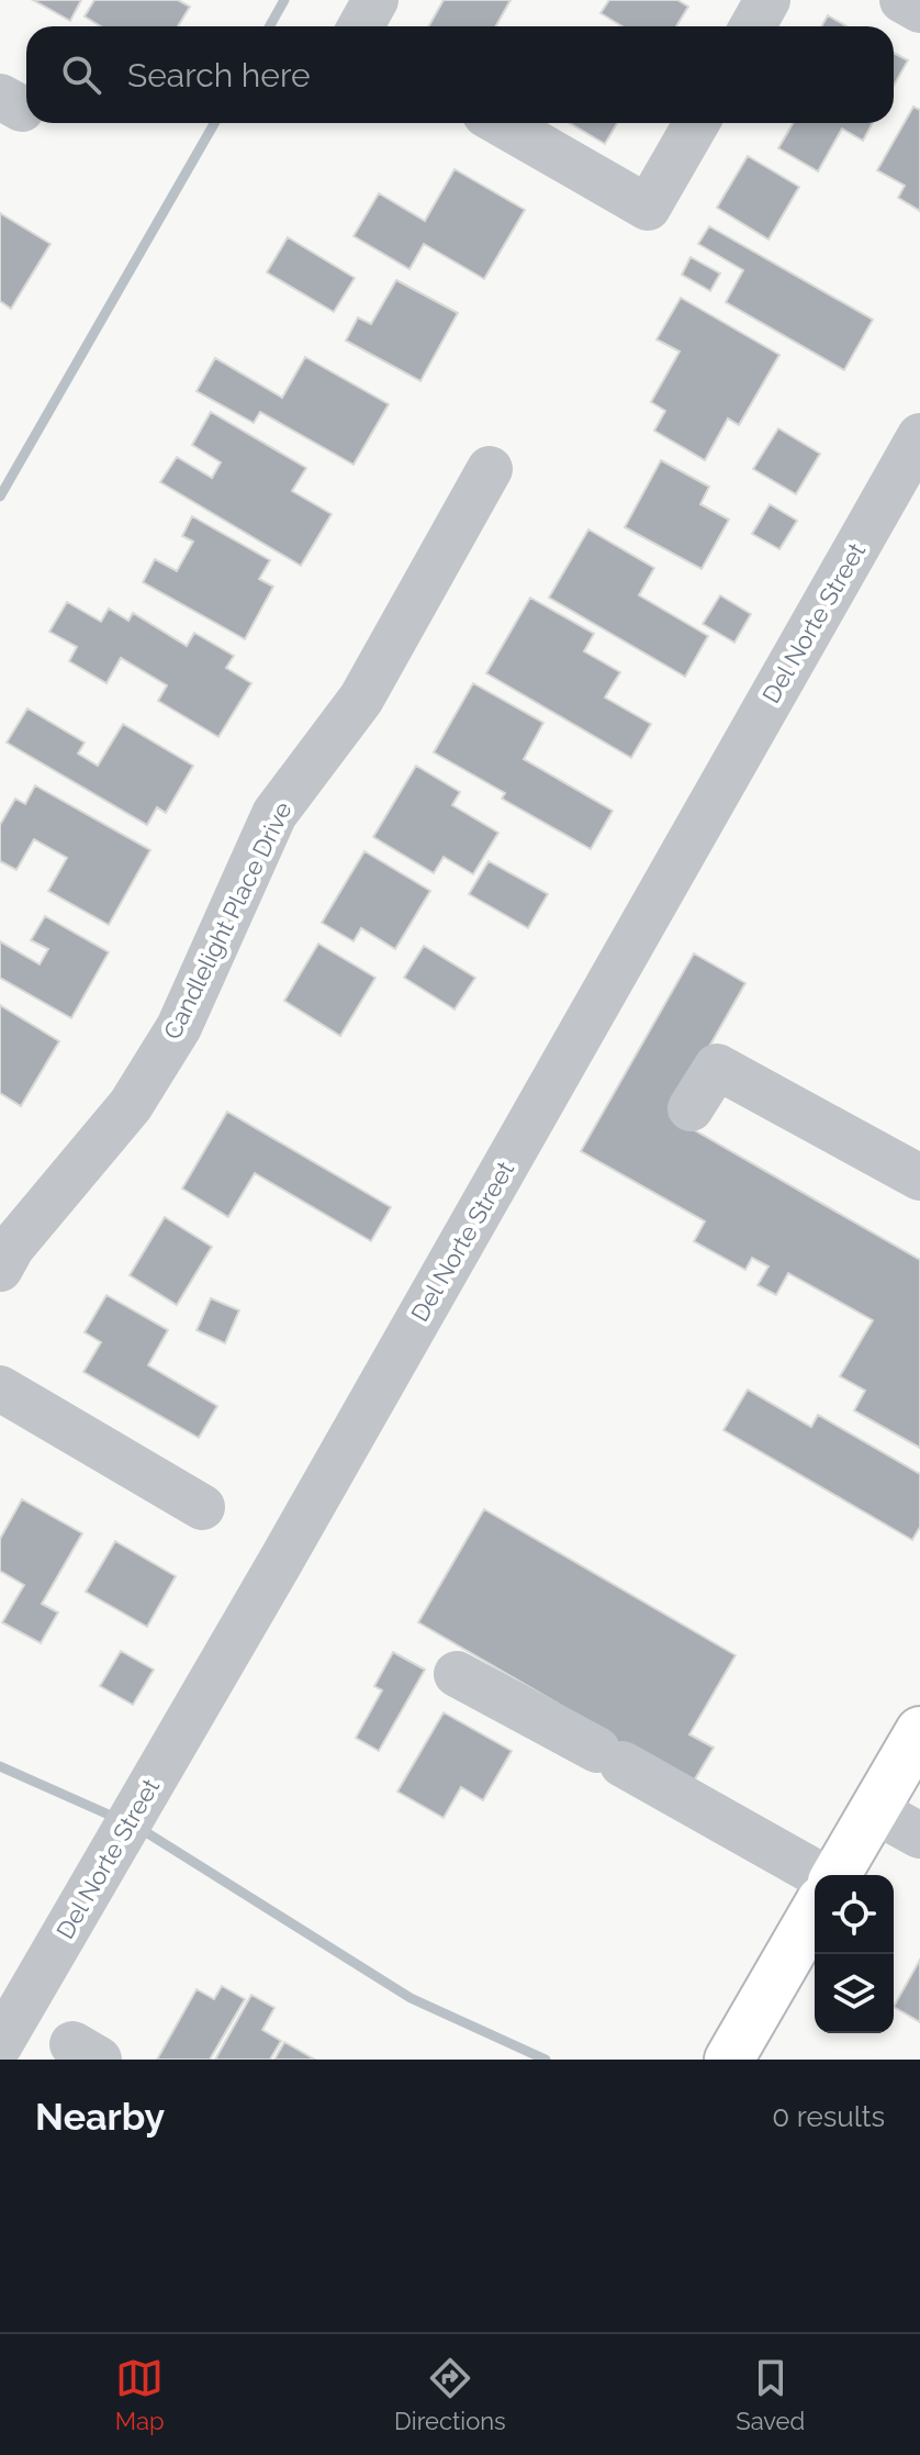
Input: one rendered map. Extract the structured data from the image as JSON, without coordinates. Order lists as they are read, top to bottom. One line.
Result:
{"streets":{"street":["Del Norte Street","Candlelight Place Drive"]},"page":{"search":"Search here","heading":["Nearby","0 results"],"nav":["Map","Directions","Saved"]}}
